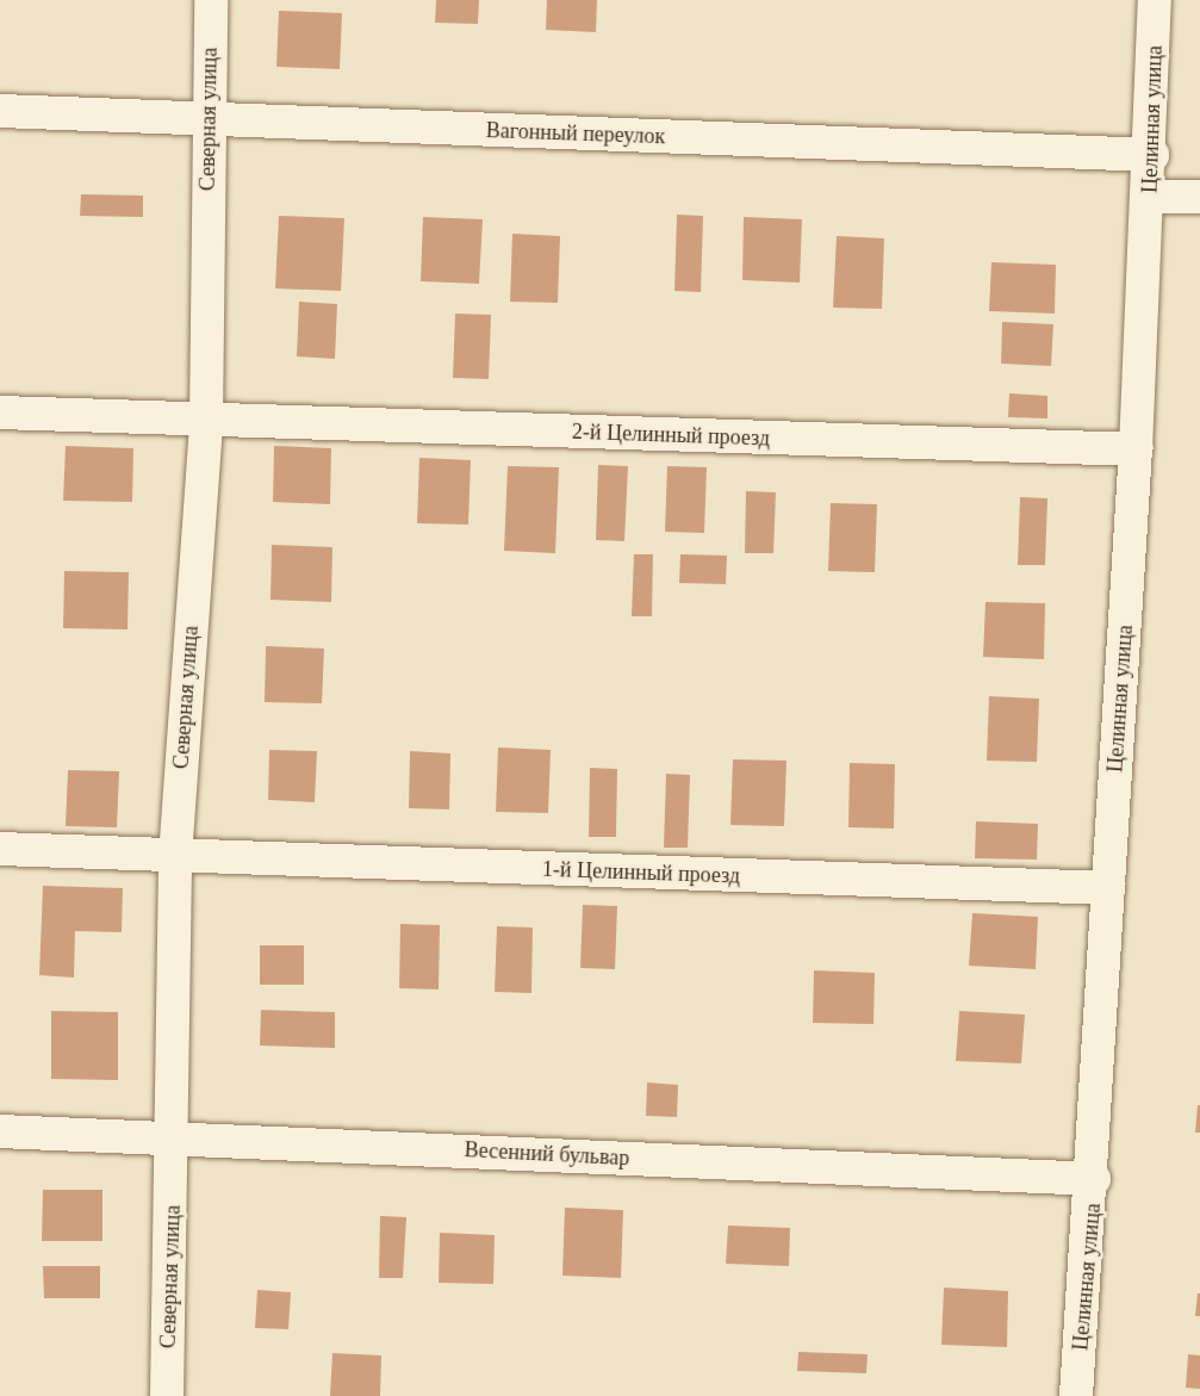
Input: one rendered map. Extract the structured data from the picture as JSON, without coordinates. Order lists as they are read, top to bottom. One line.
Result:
{"streets":{"street":["Северная улица","Целинная улица","Вагонный переулок","2-й Целинный проезд","1-й Целинный проезд","Весенний бульвар"]},"crossings":[["Северная улица","Вагонный переулок"],["Северная улица","2-й Целинный проезд"],["Северная улица","1-й Целинный проезд"],["Северная улица","Весенний бульвар"],["Целинная улица","Вагонный переулок"],["Целинная улица","2-й Целинный проезд"],["Целинная улица","1-й Целинный проезд"],["Целинная улица","Весенний бульвар"]]}
